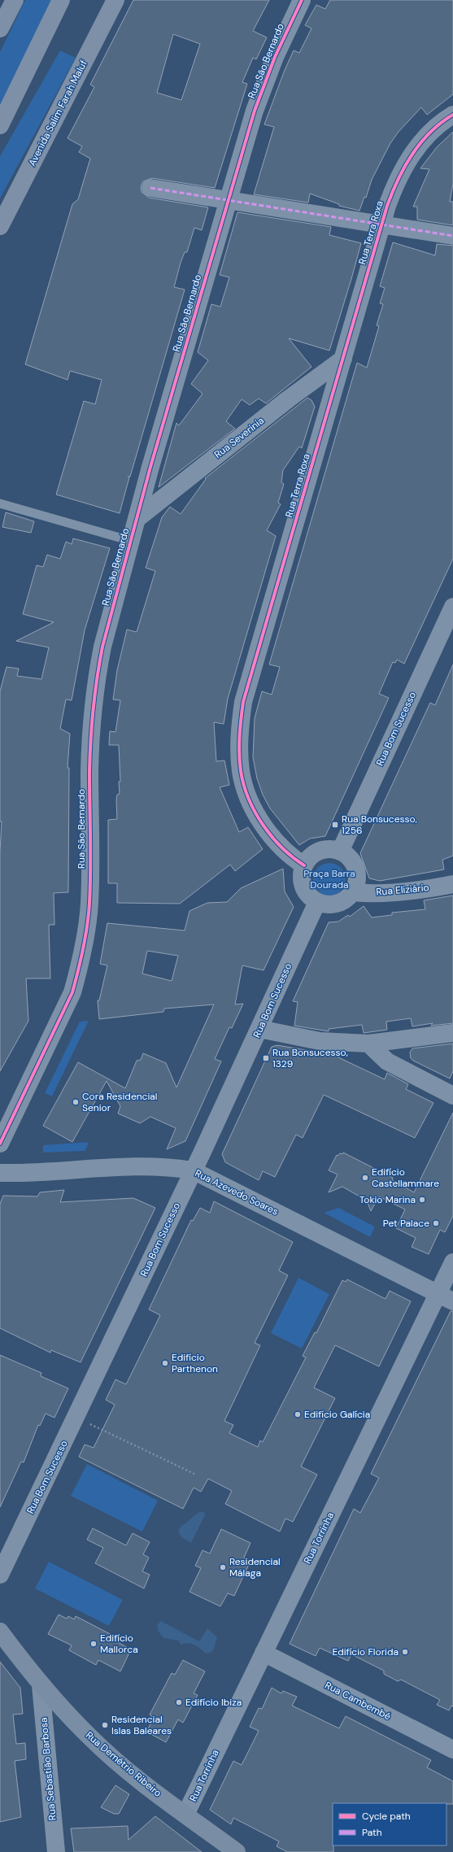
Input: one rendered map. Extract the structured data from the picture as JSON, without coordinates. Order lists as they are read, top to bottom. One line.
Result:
{"streets":{"highway":["Avenida Salim Farah Maluf"],"main road":["Rua Demétrio Ribeiro"],"street":["Rua São Bernardo","Rua Terra Roxa","Rua Severinia","Rua Bom Sucesso","Rua Eliziário","Rua Azevedo Soares","Rua Torrinha","Rua Cambembé","Rua Sebastião Barbosa"]},"crossings":[["Rua São Bernardo","Rua Severinia"],["Rua Terra Roxa","Rua Severinia"],["Rua Terra Roxa","Rua Bom Sucesso"],["Rua Terra Roxa","Rua Eliziário"],["Rua Bom Sucesso","Rua Eliziário"],["Rua Bom Sucesso","Rua Azevedo Soares"],["Rua Azevedo Soares","Rua Torrinha"],["Rua Torrinha","Rua Cambembé"],["Rua Torrinha","Rua Demétrio Ribeiro"],["Rua Demétrio Ribeiro","Rua Sebastião Barbosa"]],"parks":["Praça Barra Dourada"],"places":{"transit":["Rua Bonsucesso, 1256","Rua Bonsucesso, 1329"],"other":["Cora Residencial Senior","Edifício Castellammare","Tokio Marina","Pet Palace","Edifício Parthenon","Edifício Galícia","Residencial Málaga","Edifício Mallorca","Edifício Florida","Edifício Ibiza","Residencial Islas Baleares"]},"legend":["Cycle path","Path"]}
